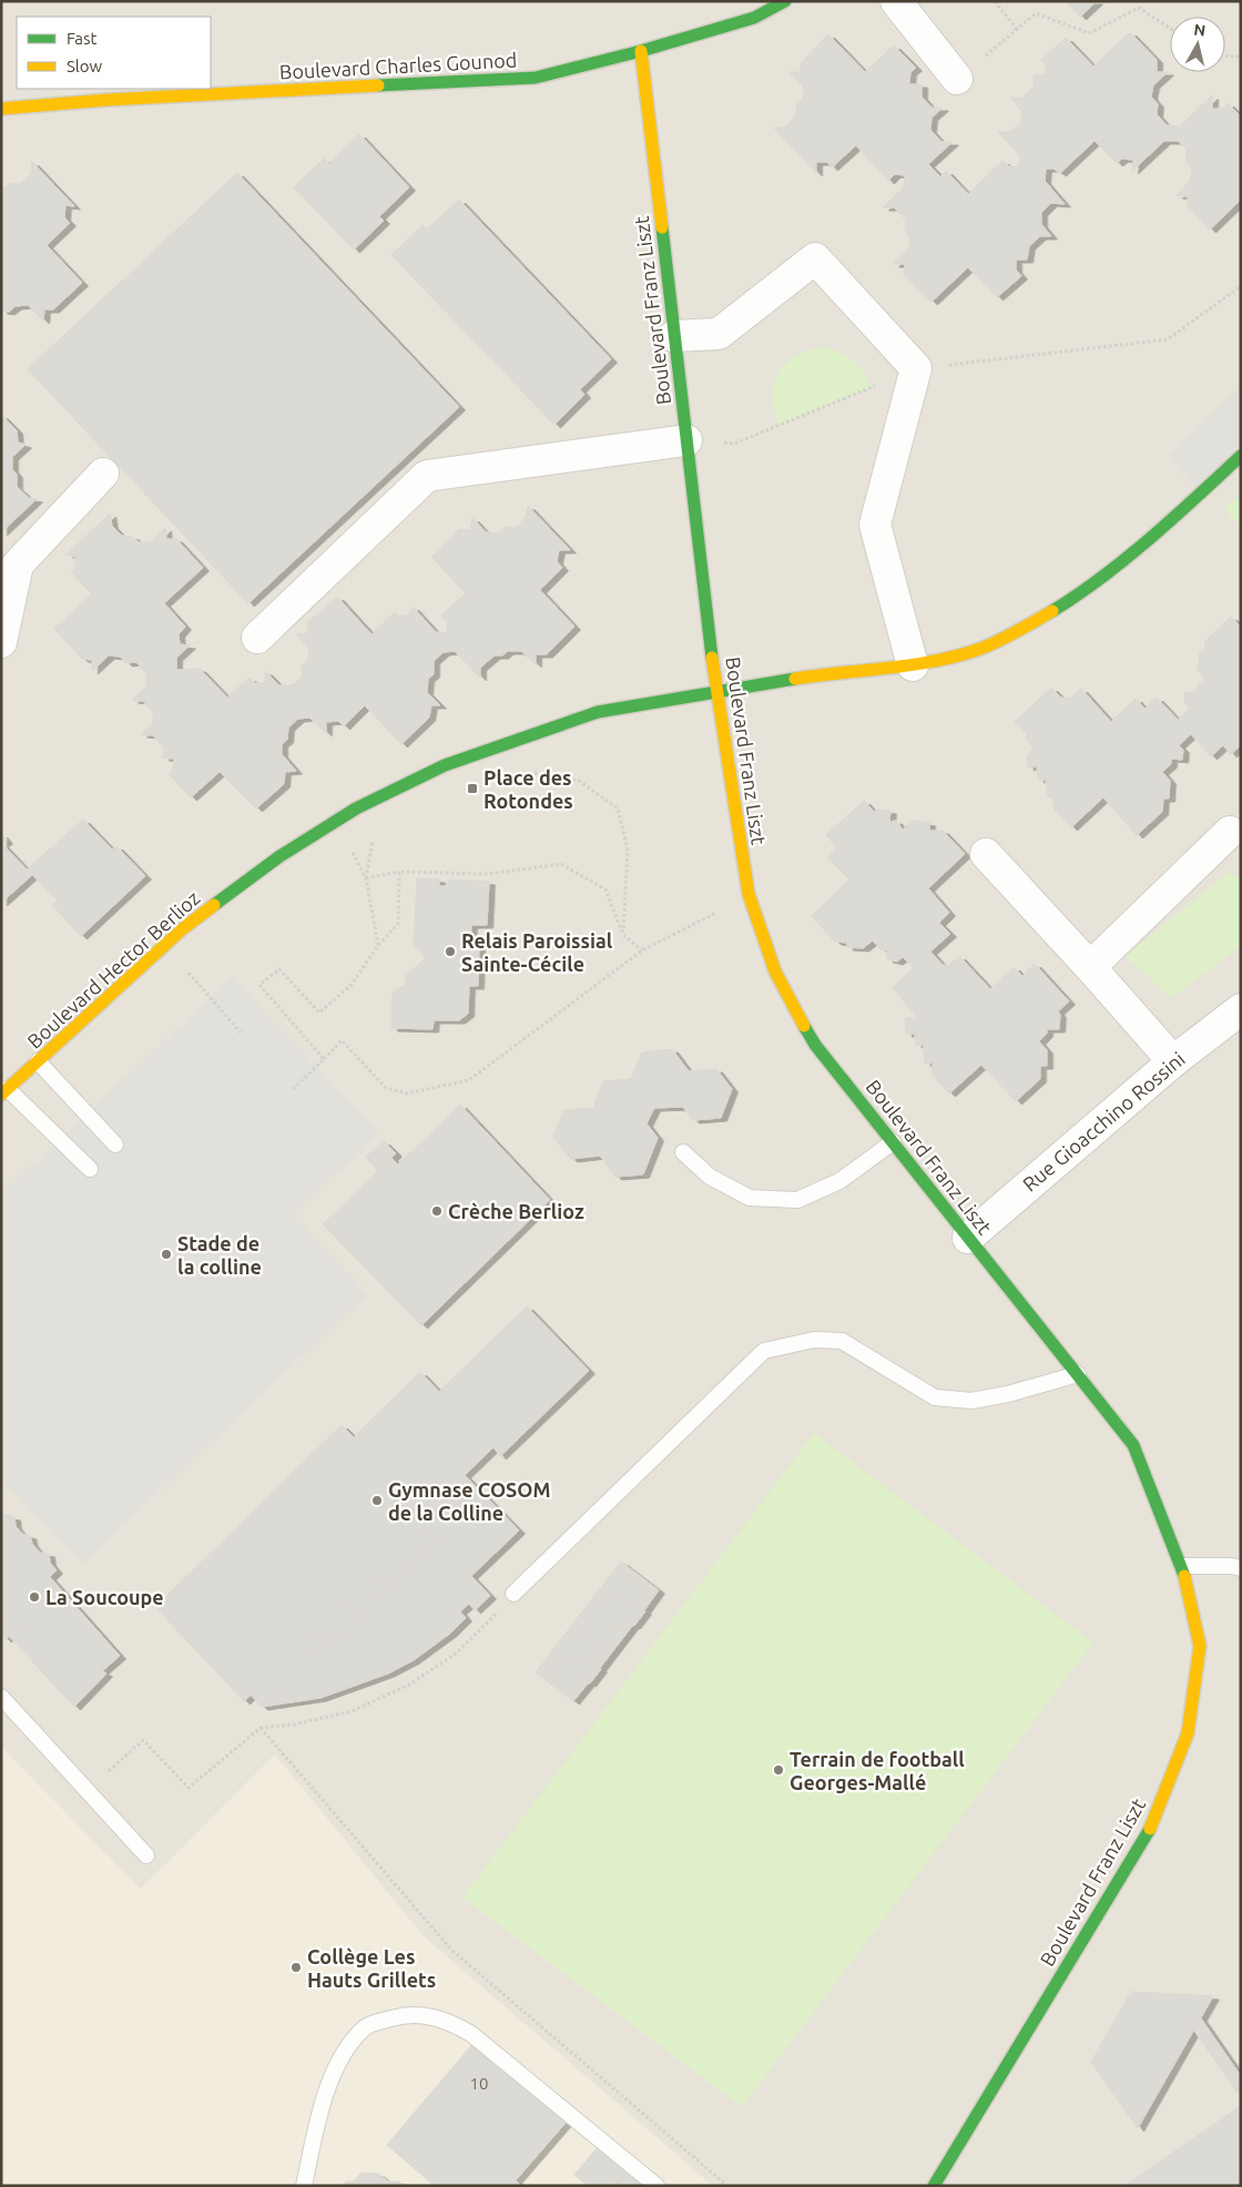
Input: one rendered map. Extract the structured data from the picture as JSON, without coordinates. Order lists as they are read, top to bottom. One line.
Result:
{"streets":{"street":["Boulevard Charles Gounod","Boulevard Franz Liszt","Boulevard Hector Berlioz","Rue Gioacchino Rossini"]},"crossings":[["Boulevard Charles Gounod","Boulevard Franz Liszt"],["Boulevard Franz Liszt","Boulevard Hector Berlioz"],["Boulevard Franz Liszt","Rue Gioacchino Rossini"]],"places":{"transit":["Place des Rotondes"],"other":["Relais Paroissial Sainte-Cécile","Crèche Berlioz","Stade de la colline","Gymnase COSOM de la Colline","La Soucoupe","Terrain de football Georges-Mallé","Collège Les Hauts Grillets"]},"house_numbers":["10"],"legend":["Fast","Slow"],"north":"top"}
